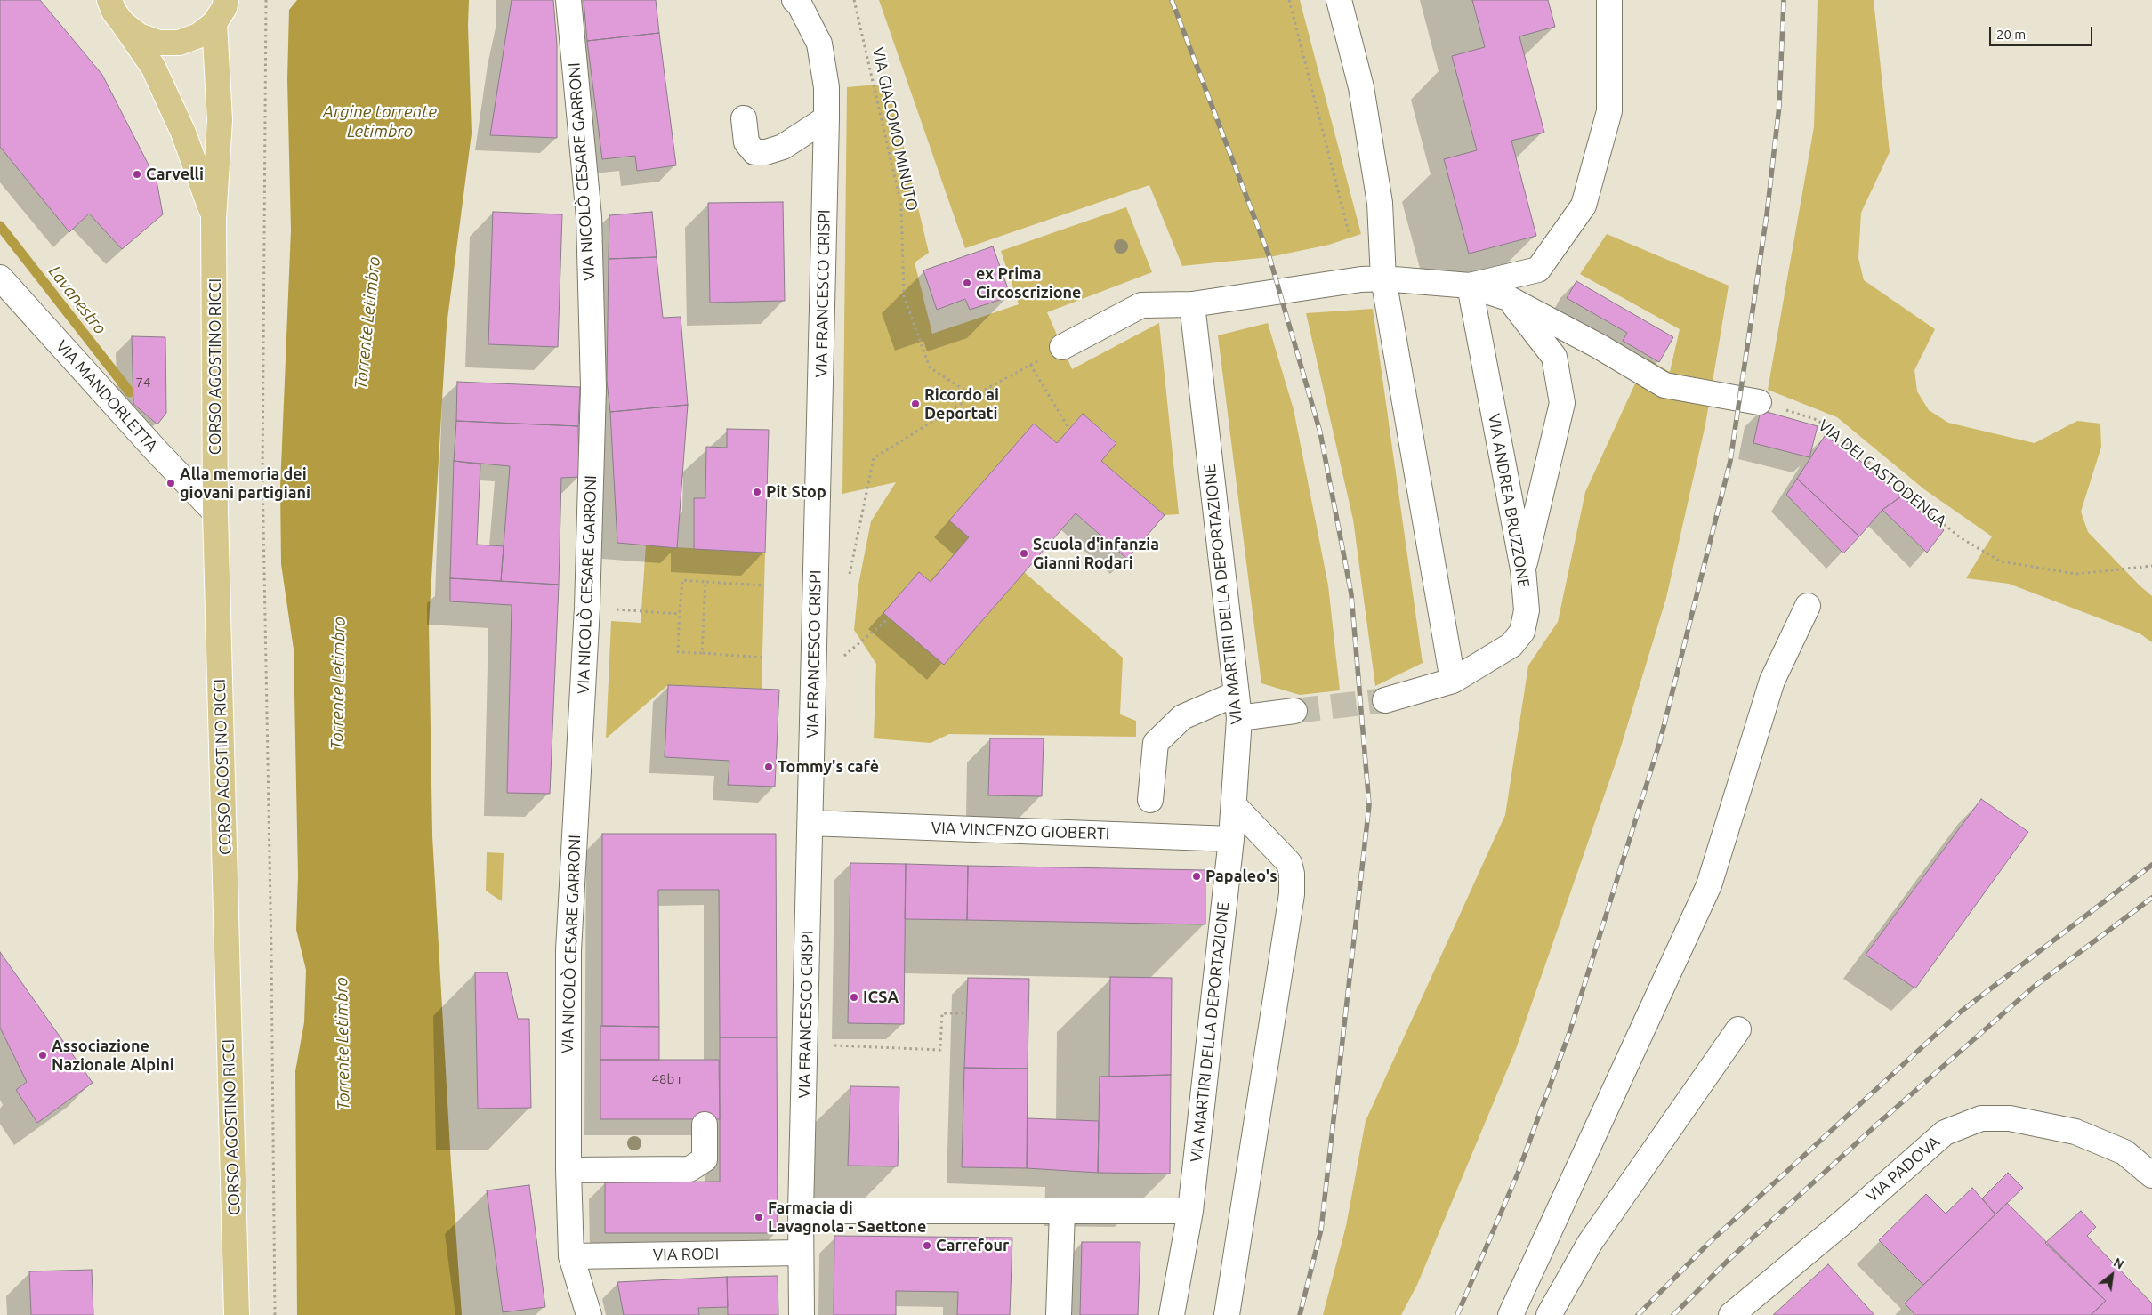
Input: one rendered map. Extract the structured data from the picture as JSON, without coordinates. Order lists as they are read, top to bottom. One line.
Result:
{"streets":{"main road":["CORSO AGOSTINO RICCI"],"street":["VIA NICOLÒ CESARE GARRONI","VIA FRANCESCO CRISPI","VIA MANDORLETTA","VIA ANDREA BRUZZONE","VIA MARTIRI DELLA DEPORTAZIONE","VIA VINCENZO GIOBERTI","VIA PADOVA","VIA RODI"],"path":["VIA GIACOMO MINUTO","VIA DEI CASTODENGA"]},"crossings":[["VIA NICOLÒ CESARE GARRONI","VIA RODI"],["VIA FRANCESCO CRISPI","VIA VINCENZO GIOBERTI"],["VIA FRANCESCO CRISPI","VIA RODI"],["CORSO AGOSTINO RICCI","VIA MANDORLETTA"],["VIA MARTIRI DELLA DEPORTAZIONE","VIA VINCENZO GIOBERTI"]],"water":["Argine torrente Letimbro","Lavanestro","Torrente Letimbro"],"places":["Carvelli","ex Prima Circoscrizione","Ricordo ai Deportati","Alla memoria dei giovani partigiani","Pit Stop","Scuola d'infanzia Gianni Rodari","Tommy's cafè","Papaleo's","ICSA","Associazione Nazionale Alpini","Farmacia di Lavagnola - Saettone","Carrefour"],"house_numbers":["74","48b r"],"scale_bar":"20 m","north":"top right"}
